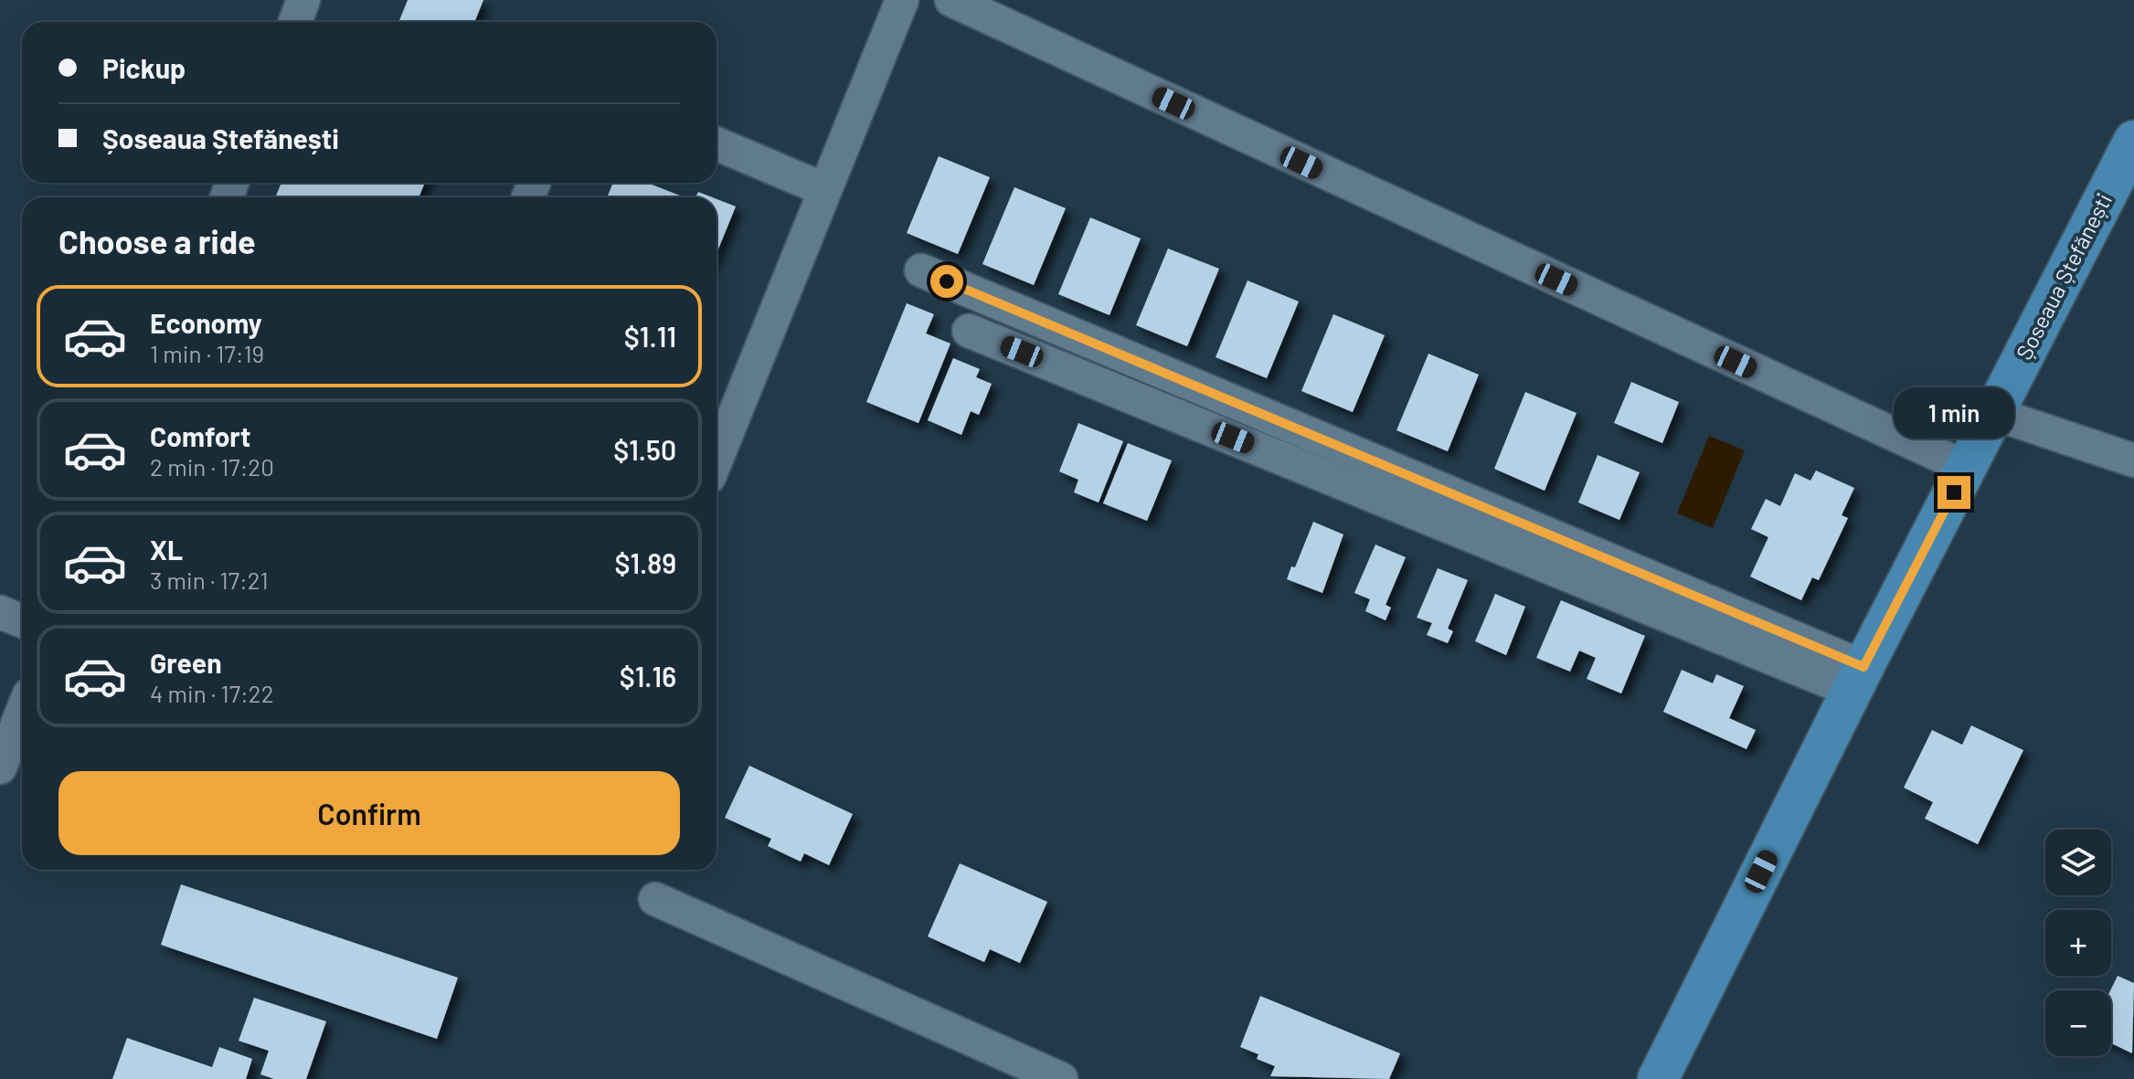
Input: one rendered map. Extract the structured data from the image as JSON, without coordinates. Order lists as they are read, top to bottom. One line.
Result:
{"streets":{"main road":["Șoseaua Ștefănești"]},"page":{"banner":["Pickup","Șoseaua Ștefănești"],"heading":"Choose a ride","list":[{"name":"Economy","note":"1 min · 17:19","value":"$1.11"},{"name":"Comfort","note":"2 min · 17:20","value":"$1.50"},{"name":"XL","note":"3 min · 17:21","value":"$1.89"},{"name":"Green","note":"4 min · 17:22","value":"$1.16"}],"bubble":"1 min","buttons":"Confirm","map_buttons":["+","−"]}}
